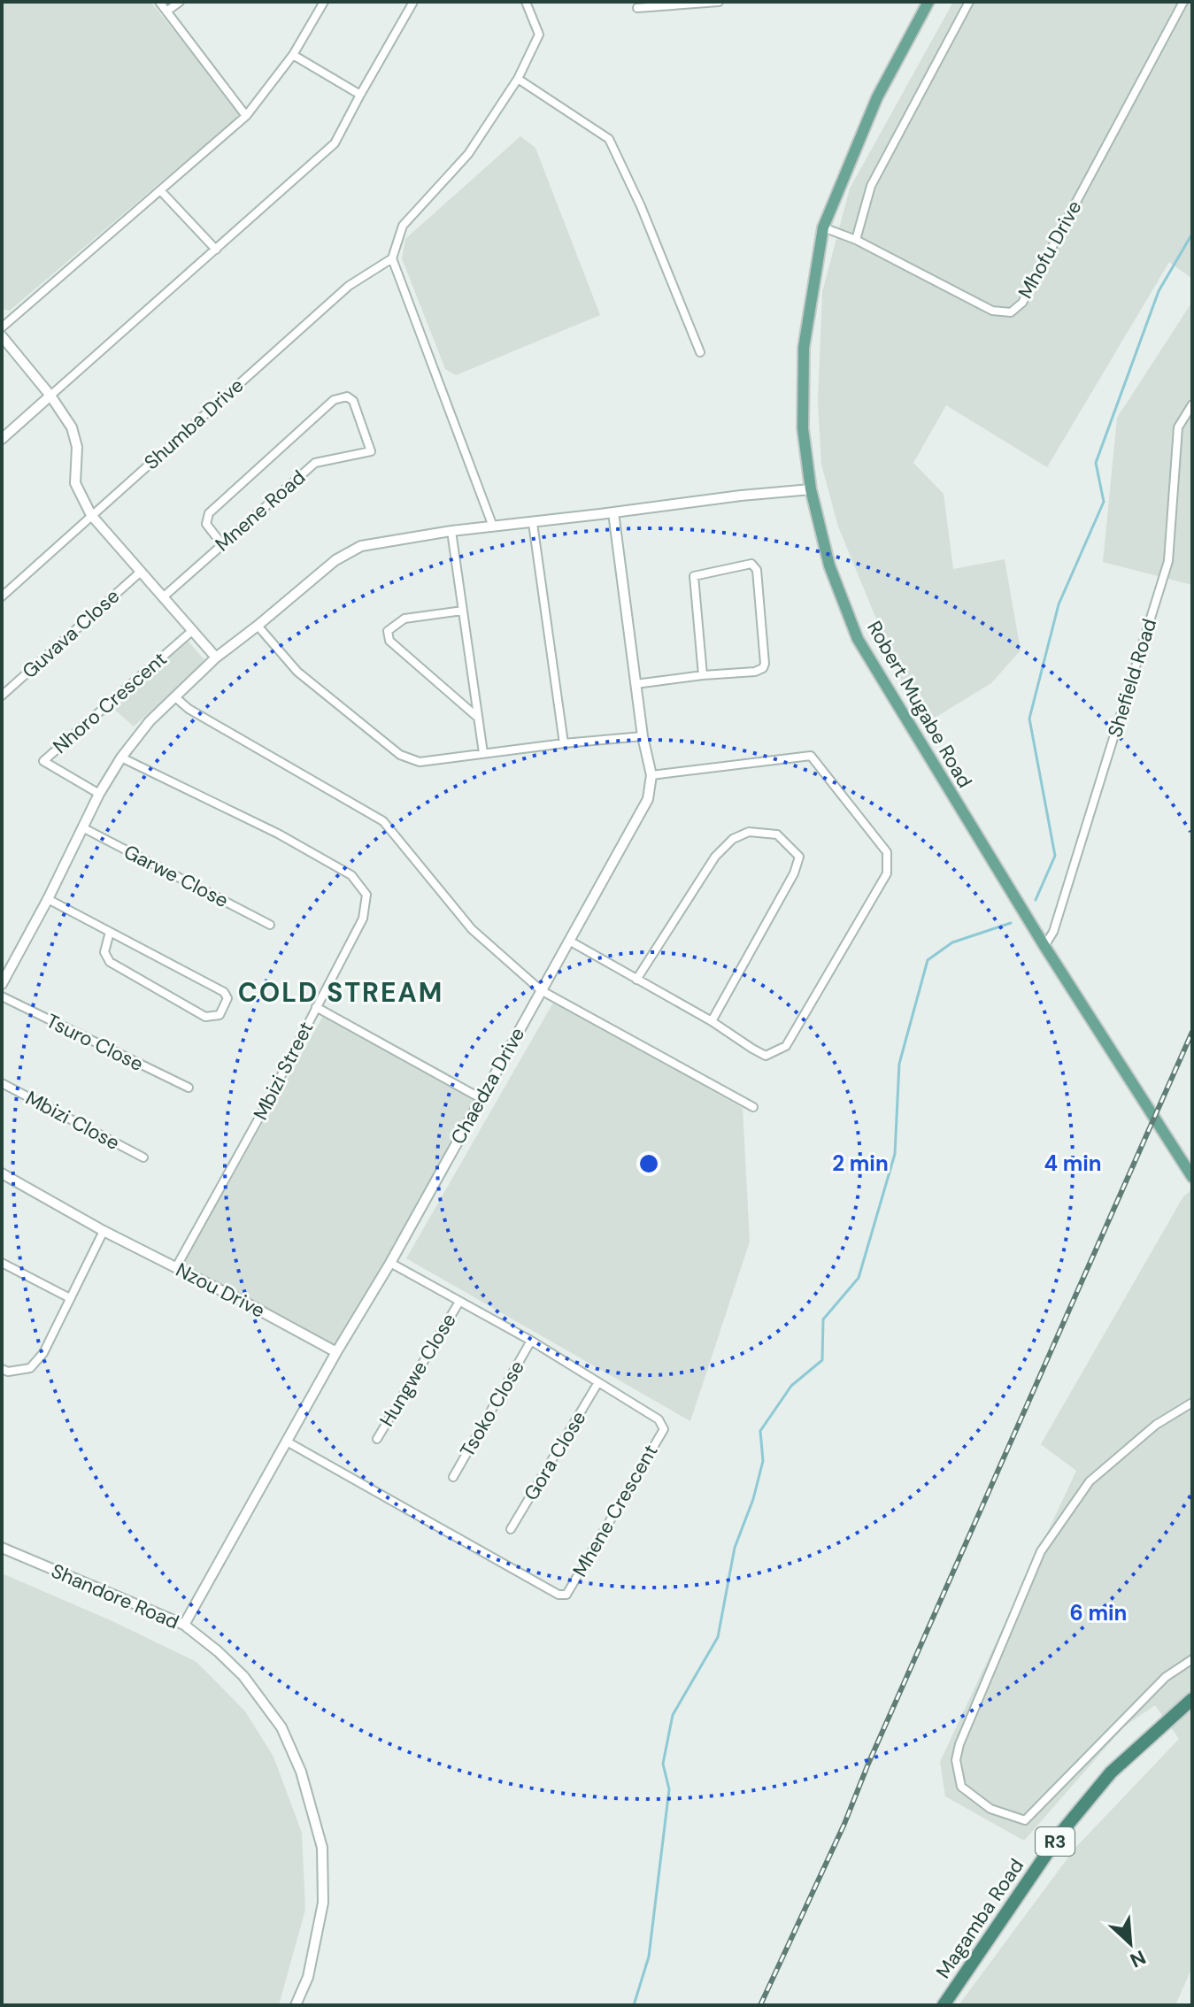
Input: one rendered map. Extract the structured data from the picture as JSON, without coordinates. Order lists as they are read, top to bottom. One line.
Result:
{"streets":{"highway":["R3","Magamba Road"],"main road":["Robert Mugabe Road"],"street":["Mhofu Drive","Shumba Drive","Mnene Road","Guvava Close","Shefield Road","Nhoro Crescent","Garwe Close","Tsuro Close","Mbizi Street","Chaedza Drive","Mbizi Close","Nzou Drive","Hungwe Close","Tsoko Close","Gora Close","Mhene Crescent","Shandore Road"]},"crossings":[["Mhofu Drive","Robert Mugabe Road"],["Shefield Road","Robert Mugabe Road"],["Mbizi Street","Nzou Drive"],["Chaedza Drive","Nzou Drive"],["Chaedza Drive","Mhene Crescent"],["Chaedza Drive","Shandore Road"],["Hungwe Close","Mhene Crescent"],["Tsoko Close","Mhene Crescent"],["Gora Close","Mhene Crescent"]],"districts":["COLD STREAM"],"north":"bottom right","rings":["2 min","4 min","6 min"]}
